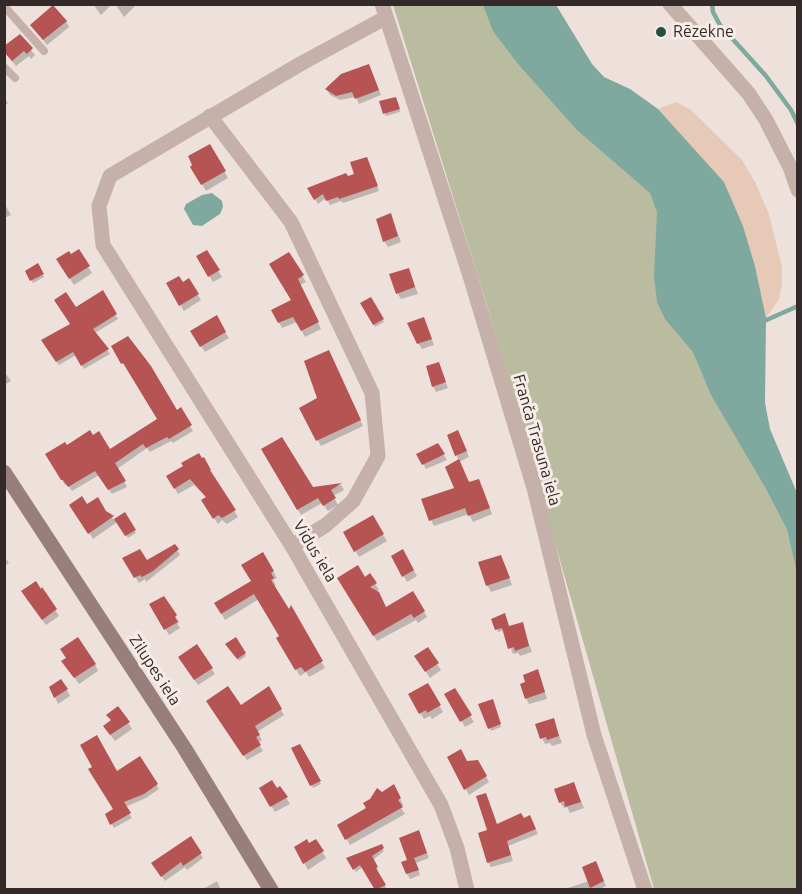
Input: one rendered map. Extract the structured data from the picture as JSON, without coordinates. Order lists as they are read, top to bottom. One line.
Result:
{"streets":{"main road":["Zilupes iela"],"street":["Franča Trasuna iela","Vidus iela"]},"places":["Rēzekne"]}
